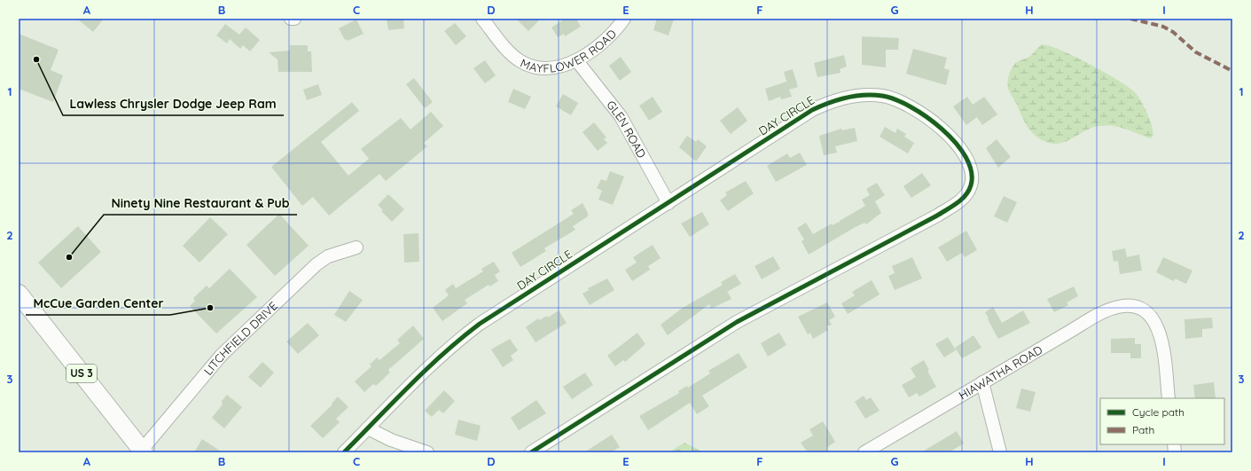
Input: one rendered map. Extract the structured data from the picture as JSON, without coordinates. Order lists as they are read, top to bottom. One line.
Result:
{"streets":{"highway":["US 3"],"street":["MAYFLOWER ROAD","DAY CIRCLE","GLEN ROAD","LITCHFIELD DRIVE","HIAWATHA ROAD"]},"crossings":[["MAYFLOWER ROAD","GLEN ROAD"],["DAY CIRCLE","GLEN ROAD"],["LITCHFIELD DRIVE","US 3"]],"places":["Lawless Chrysler Dodge Jeep Ram","Ninety Nine Restaurant & Pub","McCue Garden Center"],"legend":["Cycle path","Path"],"grid":{"columns":["A","B","C","D","E","F","G","H","I"],"rows":["1","2","3"]}}
